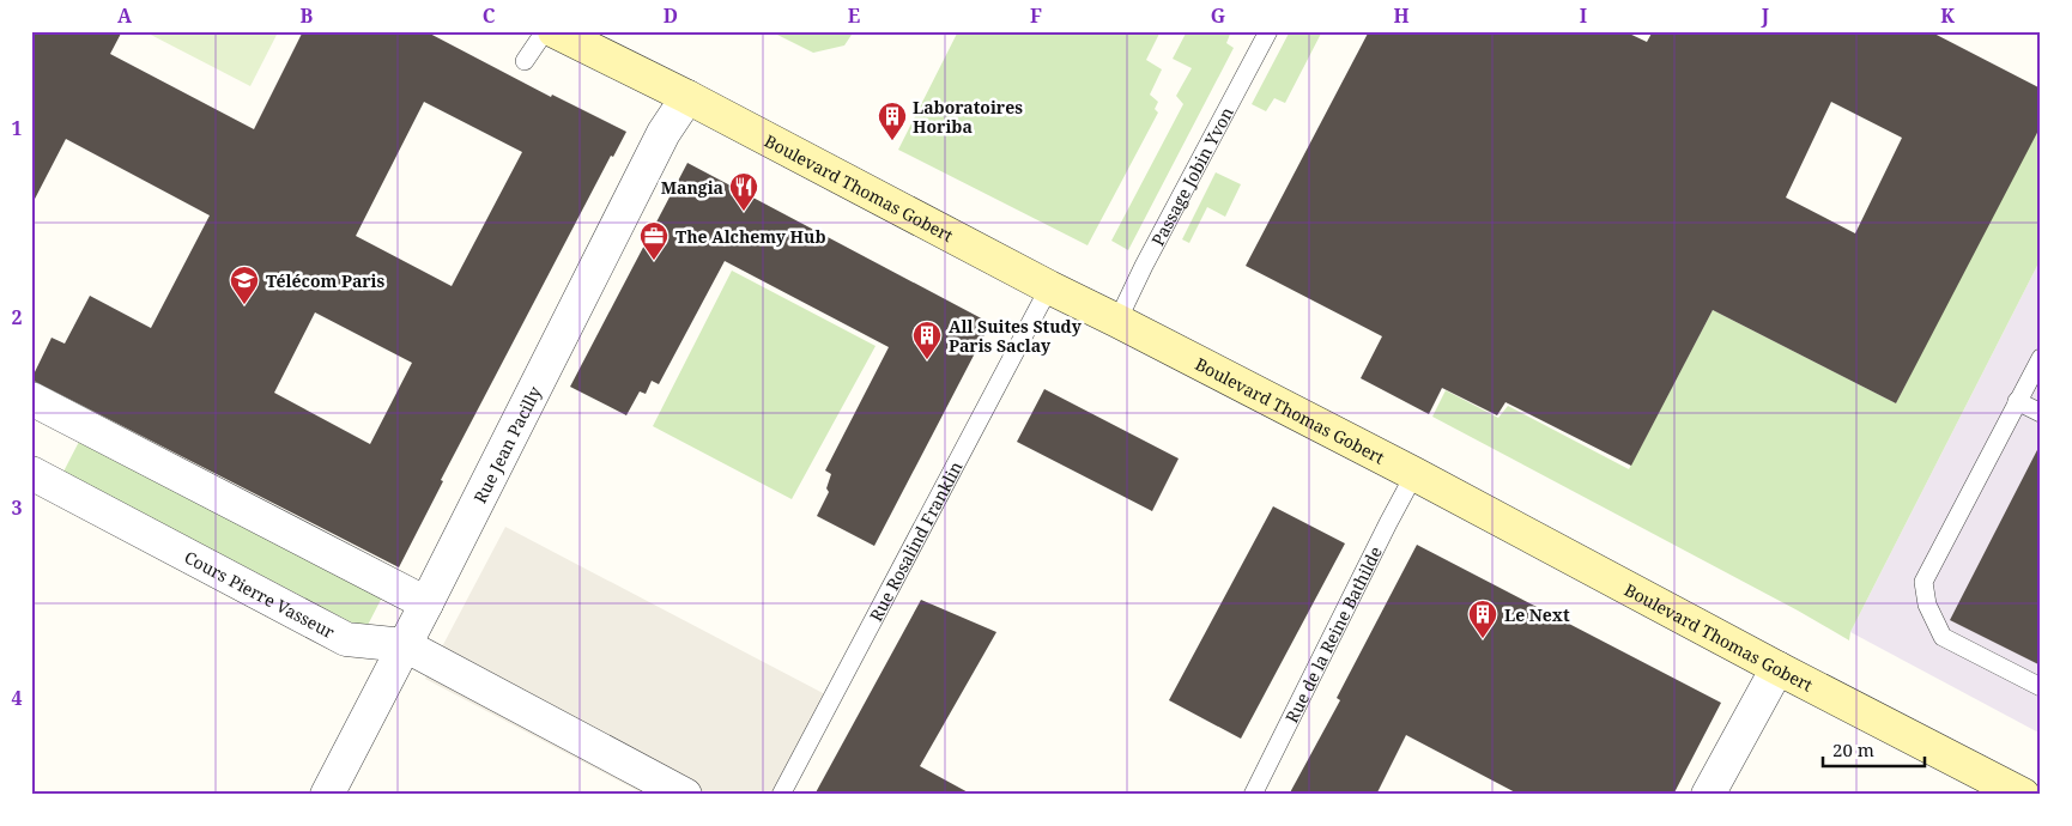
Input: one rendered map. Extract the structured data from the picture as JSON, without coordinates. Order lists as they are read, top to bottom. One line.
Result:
{"streets":{"main road":["Boulevard Thomas Gobert"],"street":["Rue Jean Pacilly","Cours Pierre Vasseur"],"lane":["Passage Jobin Yvon","Rue Rosalind Franklin","Rue de la Reine Bathilde"]},"crossings":[["Passage Jobin Yvon","Boulevard Thomas Gobert"],["Boulevard Thomas Gobert","Rue Jean Pacilly"],["Boulevard Thomas Gobert","Rue Rosalind Franklin"],["Boulevard Thomas Gobert","Rue de la Reine Bathilde"],["Rue Jean Pacilly","Cours Pierre Vasseur"]],"places":{"building":["Laboratoires Horiba","All Suites Study Paris Saclay","Le Next"],"restaurant":["Mangia"],"office":["The Alchemy Hub"],"school or university":["Télécom Paris"]},"scale_bar":"20 m","grid":{"columns":["A","B","C","D","E","F","G","H","I","J","K"],"rows":["1","2","3","4"]}}
